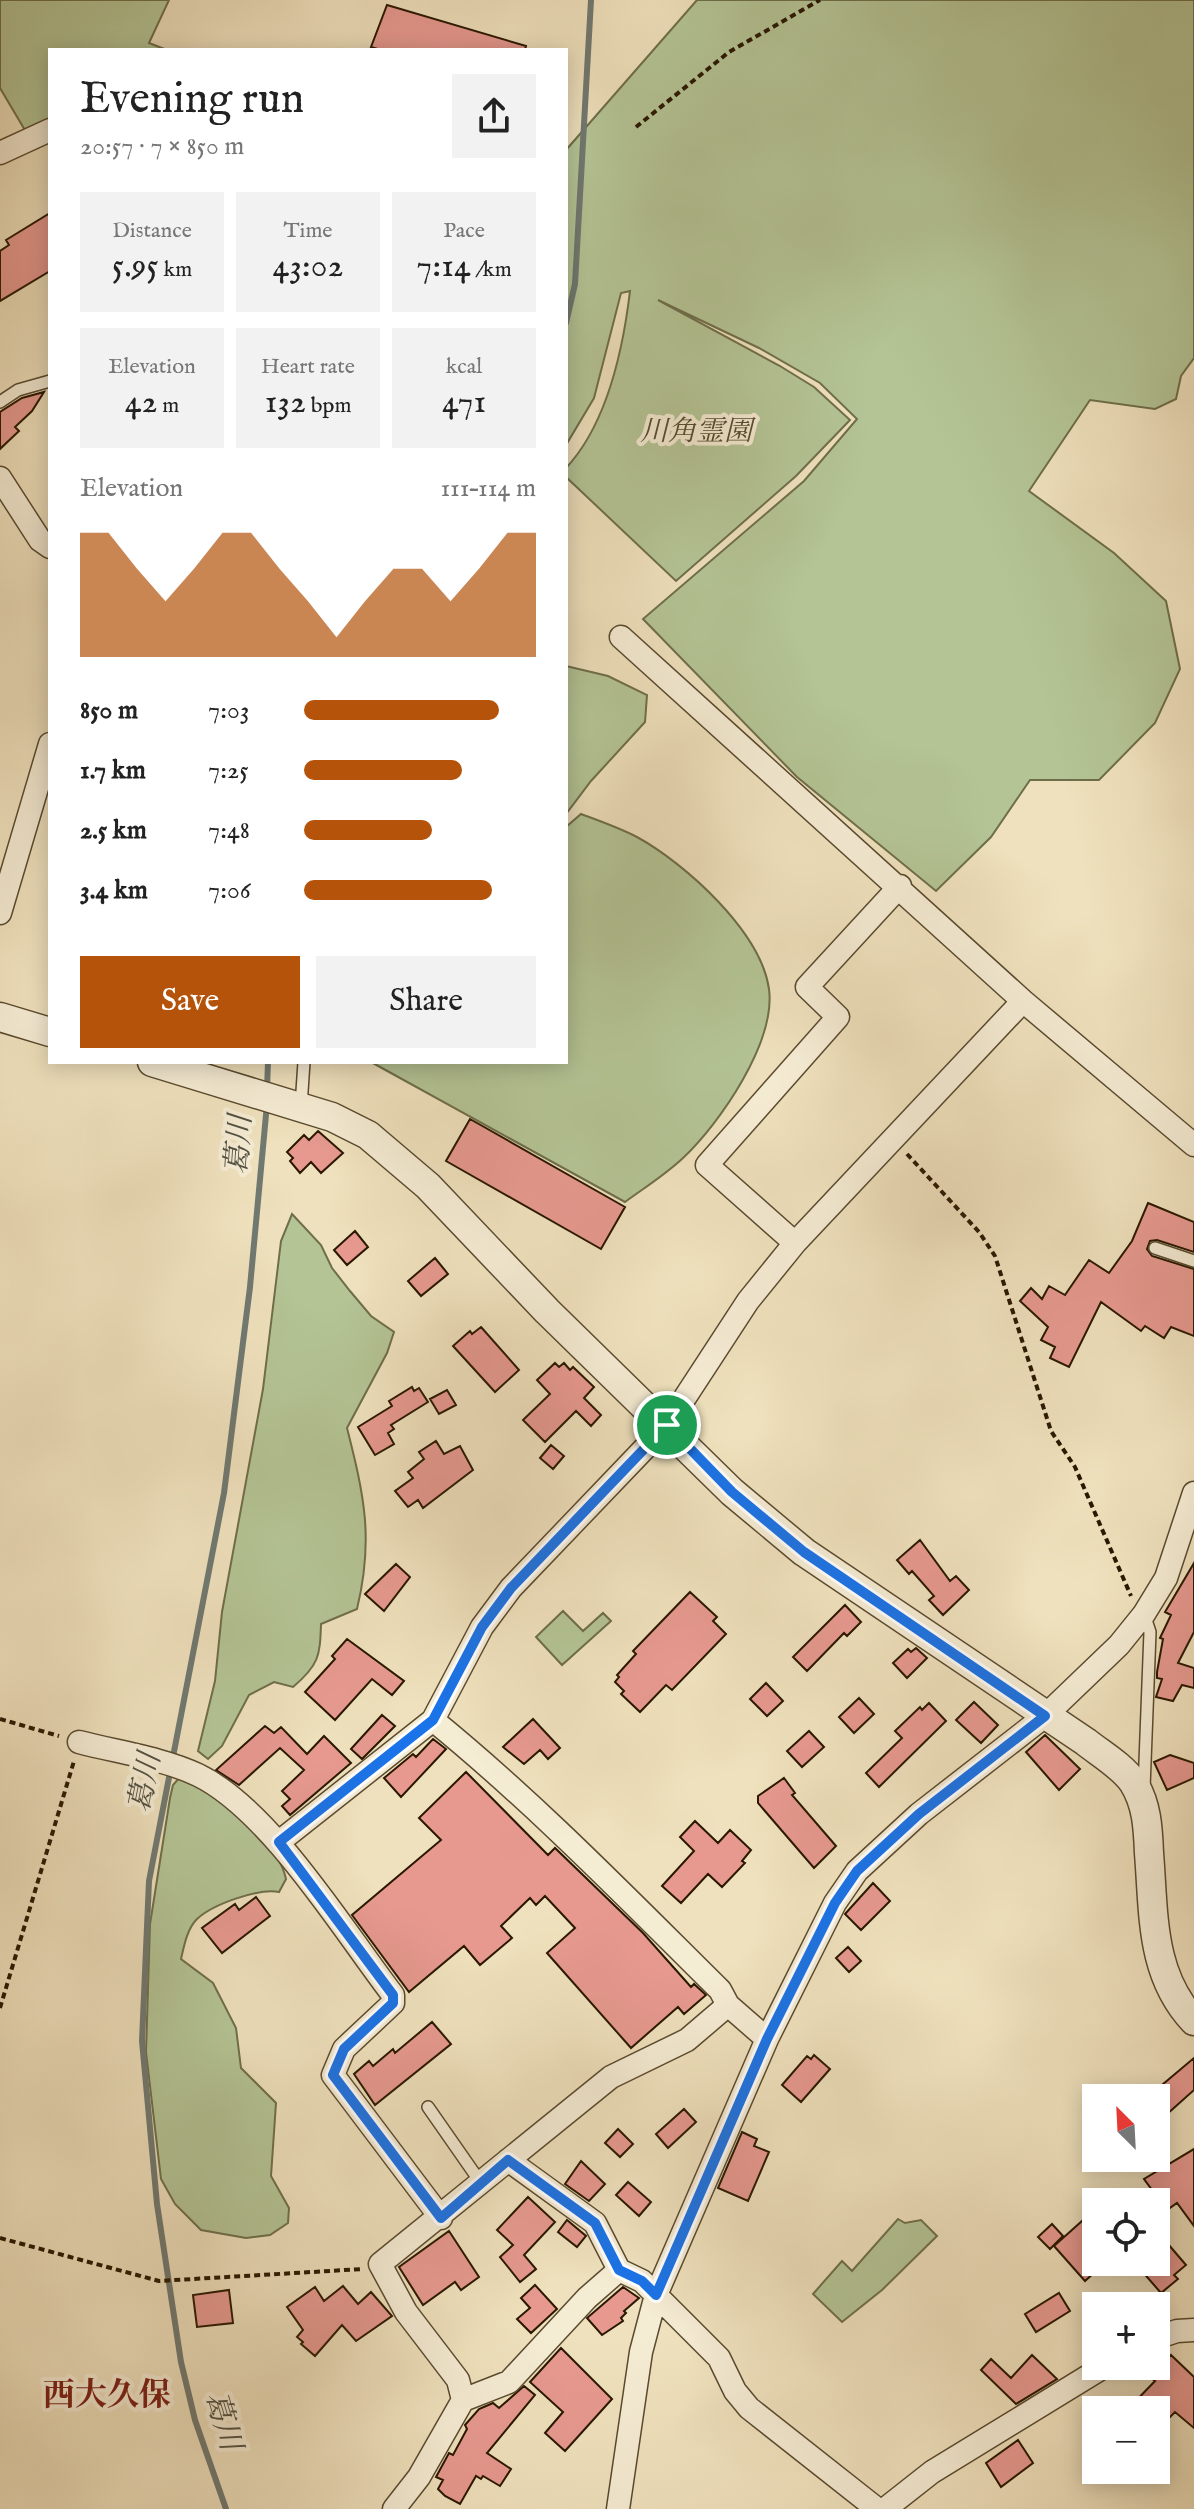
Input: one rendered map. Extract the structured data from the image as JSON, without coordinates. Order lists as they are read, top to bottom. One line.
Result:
{"districts":["西大久保"],"water":["葛川"],"parks":["川角霊園"],"north":"top left","page":{"heading":["Evening run","20:57 · 7 × 850 m"],"stats":[["Distance","5.95 km"],["Time","43:02"],["Pace","7:14 /km"],["Elevation","42 m"],["Heart rate","132 bpm"],["kcal","471"]],"chart":["Elevation","111–114 m"],"list":[{"name":"850 m","note":"7:03"},{"name":"1.7 km","note":"7:25"},{"name":"2.5 km","note":"7:48"},{"name":"3.4 km","note":"7:06"}],"buttons":["Save","Share"],"map_buttons":["+","−"]}}
